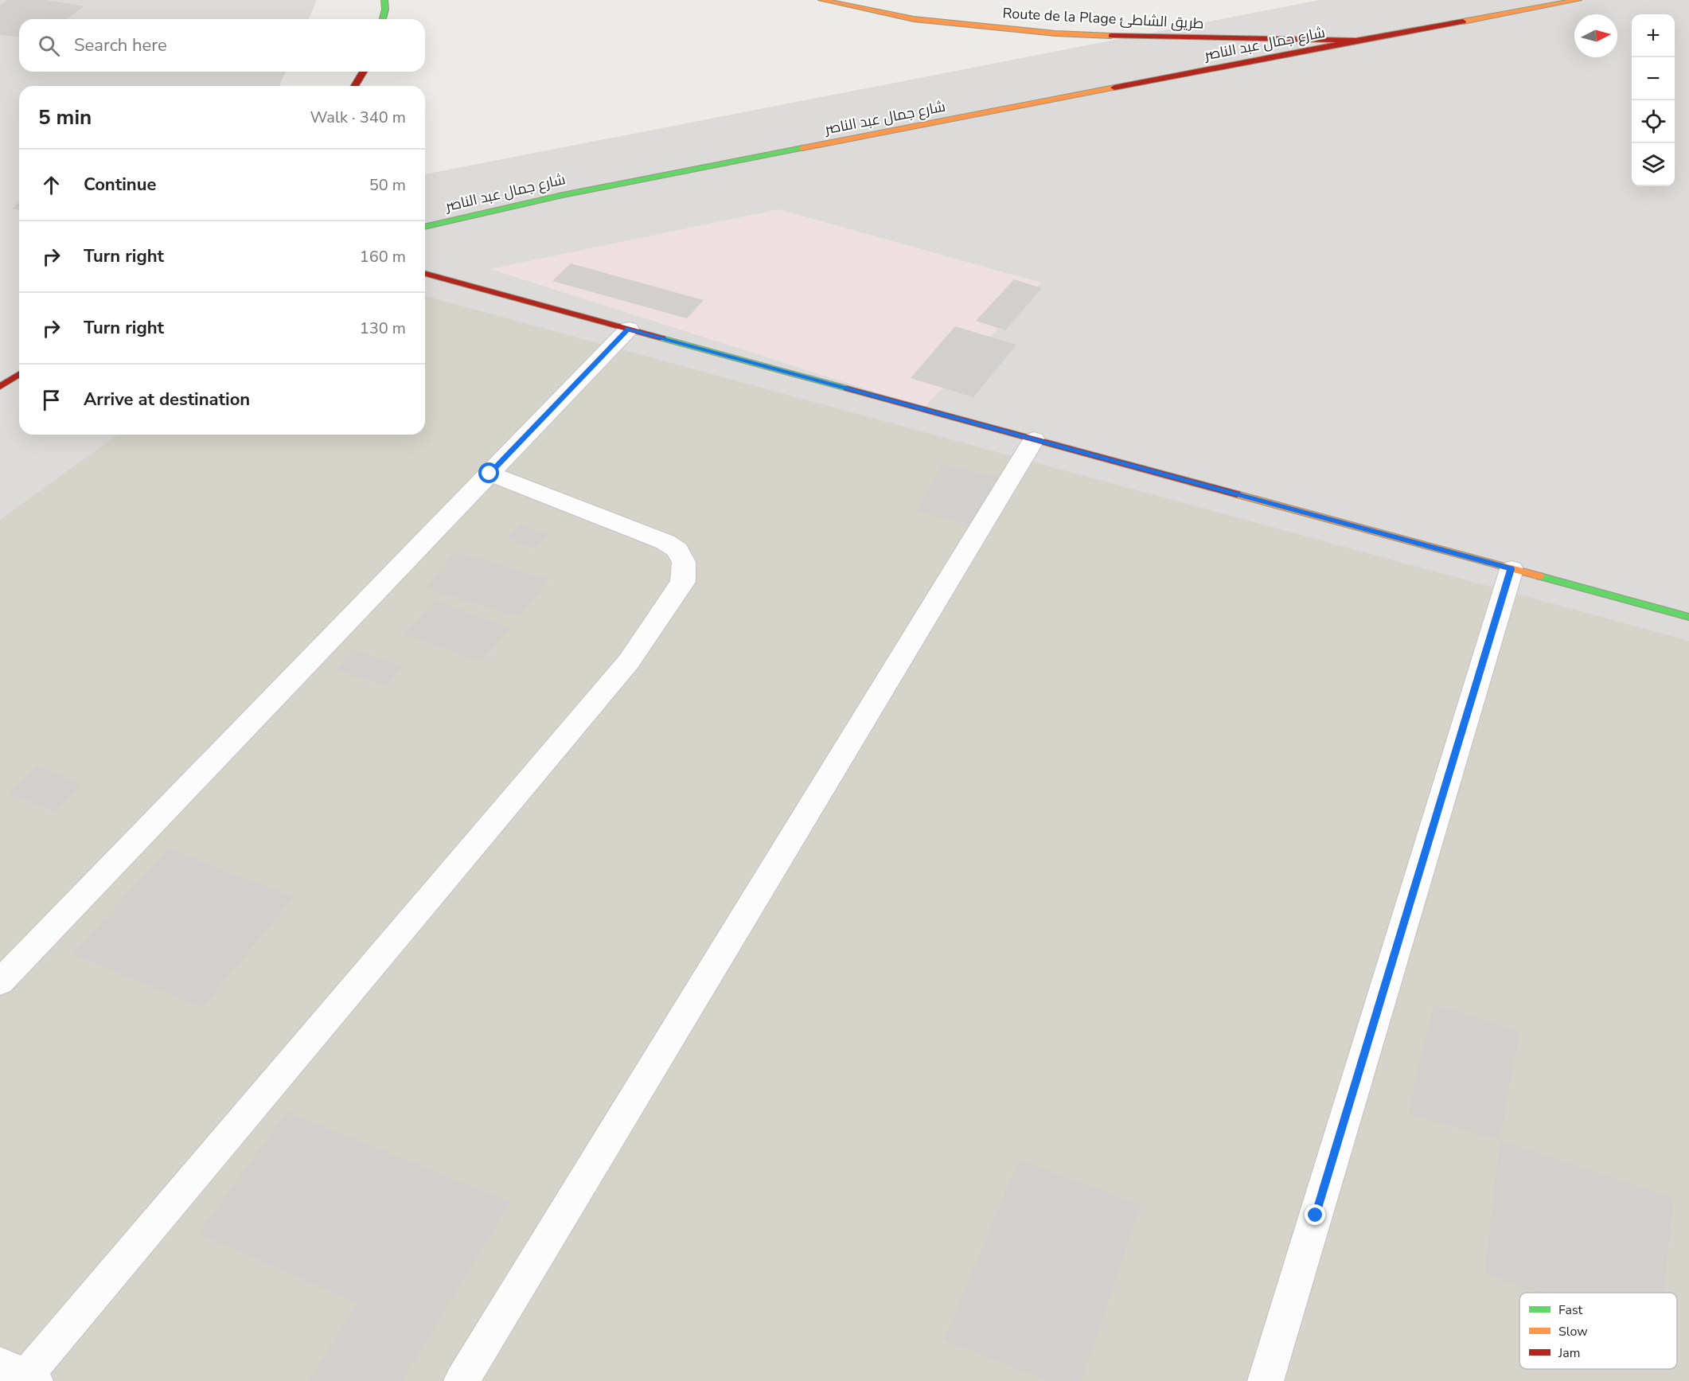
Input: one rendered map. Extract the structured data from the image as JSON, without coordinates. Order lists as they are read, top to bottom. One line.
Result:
{"streets":{"main road":["Route de la Plage طريق الشاطئ","شارع جمال عبد الناصر"]},"crossings":[["Route de la Plage طريق الشاطئ","شارع جمال عبد الناصر"]],"legend":["Fast","Slow","Jam"],"north":"right","page":{"map_buttons":["+","−"],"search":"Search here","heading":["5 min","Walk · 340 m"],"list":[["Continue","50 m"],["Turn right","160 m"],["Turn right","130 m"],"Arrive at destination"]}}
